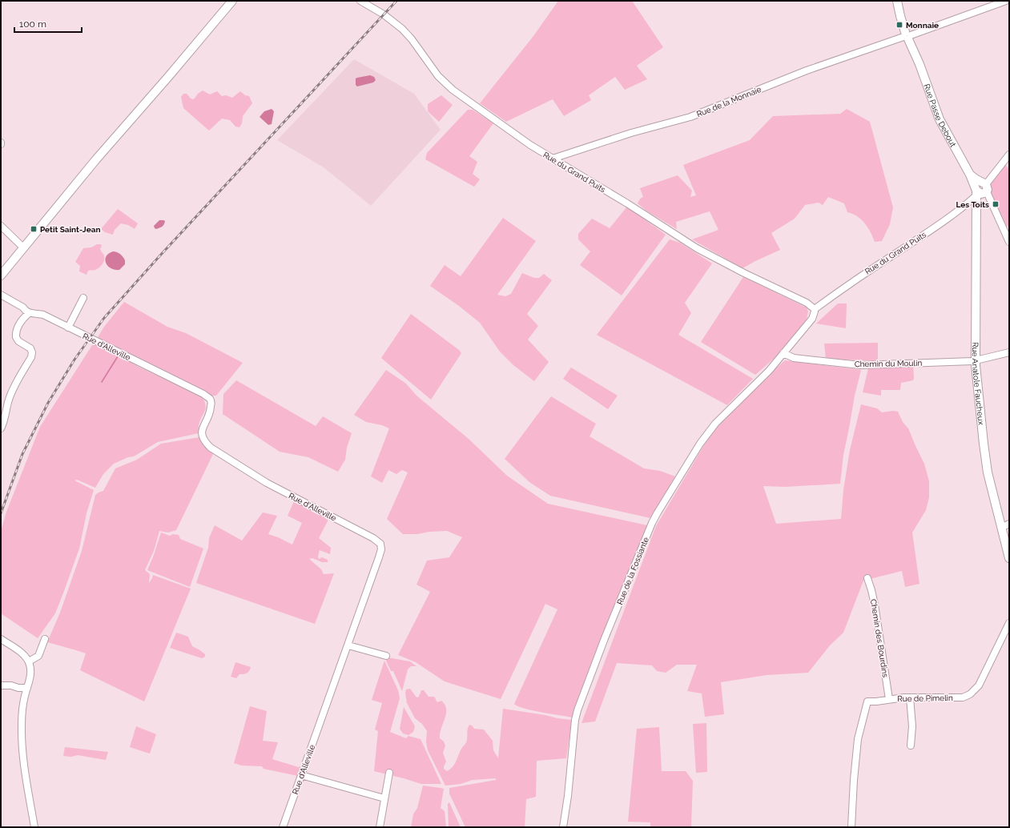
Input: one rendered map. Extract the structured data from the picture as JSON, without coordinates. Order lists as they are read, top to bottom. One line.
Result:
{"streets":{"main road":["Rue Passe Debout","Rue Anatole Faucheux"],"street":["Rue de la Monnaie","Rue du Grand Puits","Rue d'Alleville","Chemin du Moulin","Rue de la Fossiante","Chemin des Bourdins","Rue de Pimelin"]},"crossings":[["Rue de la Monnaie","Rue Passe Debout"],["Rue de la Monnaie","Rue du Grand Puits"],["Rue Passe Debout","Rue du Grand Puits"],["Rue Passe Debout","Rue Anatole Faucheux"],["Rue du Grand Puits","Chemin du Moulin"],["Rue du Grand Puits","Rue Anatole Faucheux"],["Rue du Grand Puits","Rue de la Fossiante"],["Chemin du Moulin","Rue Anatole Faucheux"],["Chemin du Moulin","Rue de la Fossiante"],["Chemin des Bourdins","Rue de Pimelin"]],"places":{"transit":["Monnaie","Les Toits","Petit Saint-Jean"]},"scale_bar":"100 m"}
